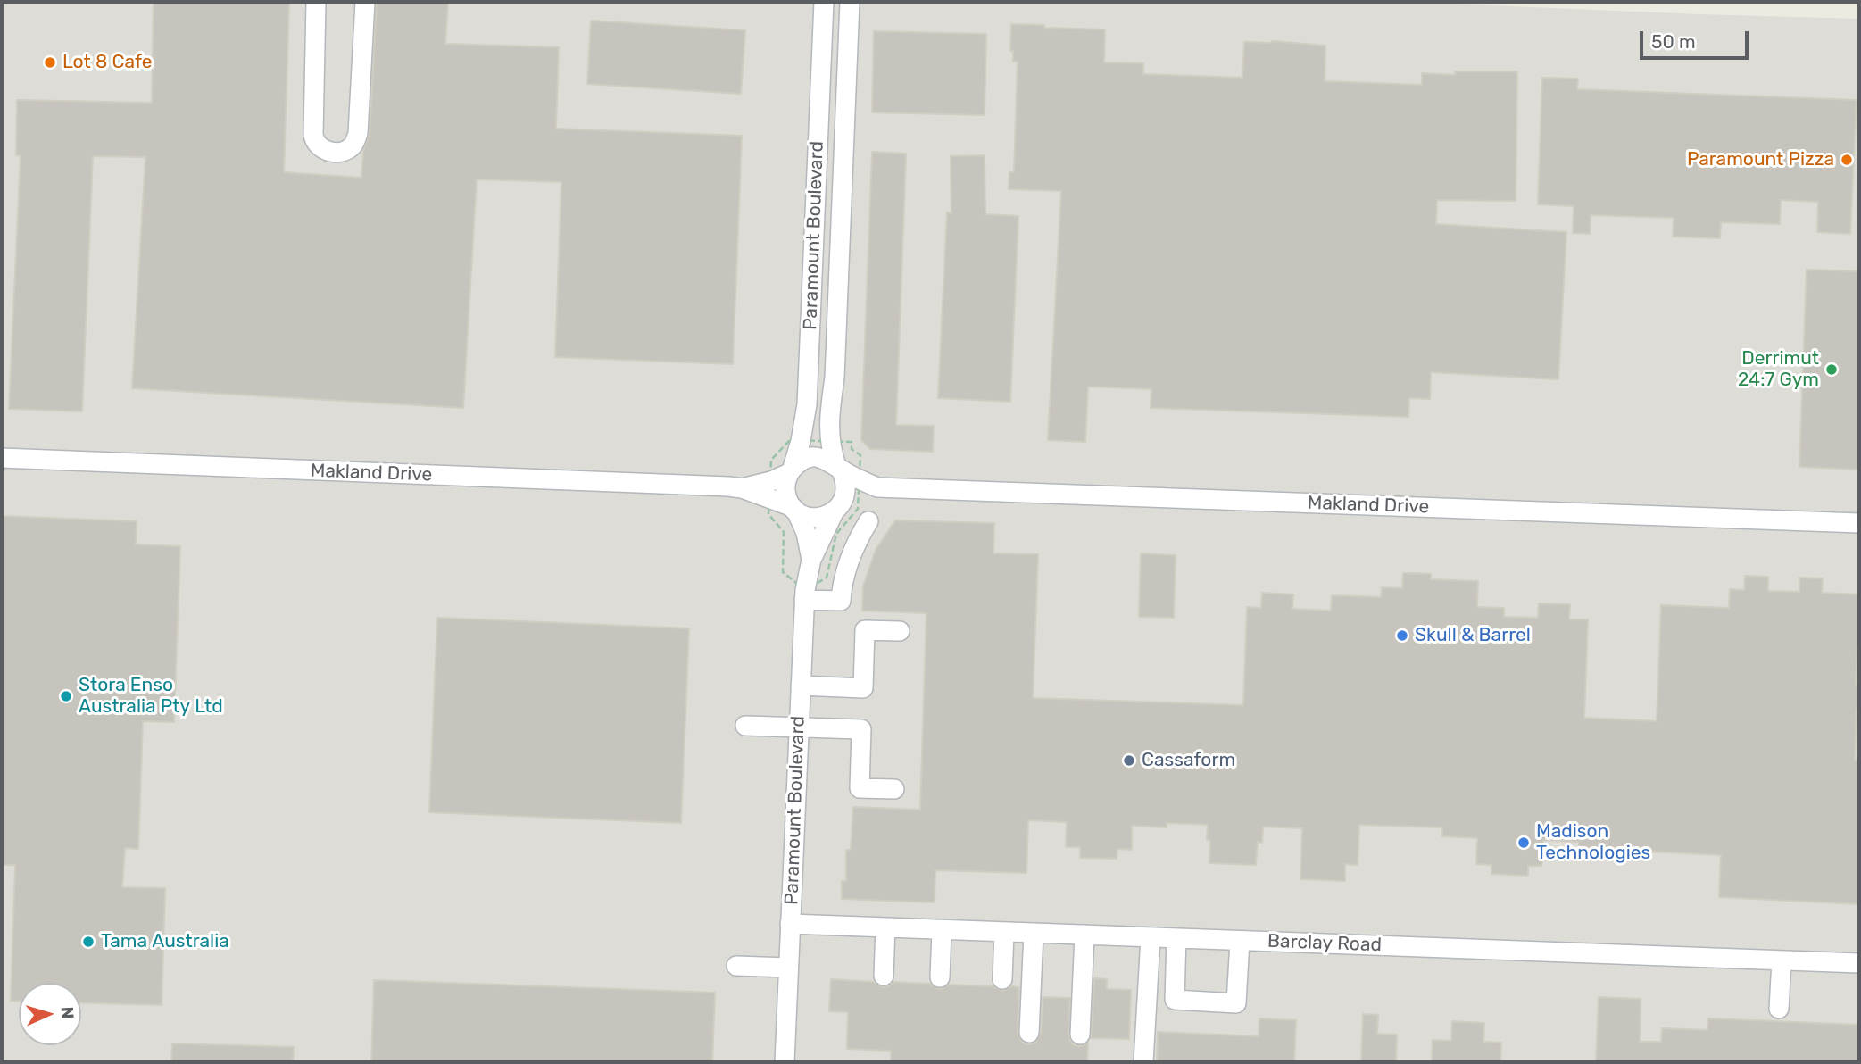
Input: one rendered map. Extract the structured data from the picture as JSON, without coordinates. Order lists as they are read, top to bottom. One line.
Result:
{"streets":{"street":["Paramount Boulevard","Makland Drive","Barclay Road"]},"crossings":[["Paramount Boulevard","Makland Drive"],["Paramount Boulevard","Barclay Road"]],"places":["Lot 8 Cafe","Paramount Pizza","Derrimut 24:7 Gym","Skull & Barrel","Stora Enso Australia Pty Ltd","Cassaform","Madison Technologies","Tama Australia"],"scale_bar":"50 m","north":"right"}
